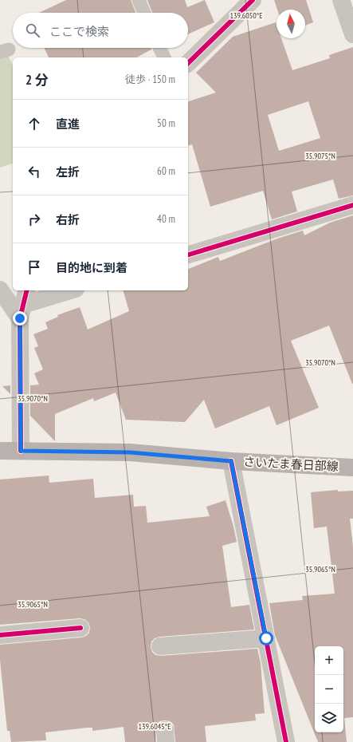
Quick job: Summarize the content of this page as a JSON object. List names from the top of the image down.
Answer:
{
  "streets": {
    "main road": ["さいたま春日部線"]
  },
  "north": "top",
  "page": {
    "search": "ここで検索",
    "heading": ["2 分", "徒歩 · 150 m"],
    "list": [
      ["直進", "50 m"],
      ["左折", "60 m"],
      ["右折", "40 m"],
      "目的地に到着"
    ],
    "map_buttons": ["+", "−"]
  },
  "coordinates": [
    "139.6050°E",
    "35.9075°N",
    "35.9070°N",
    "35.9065°N",
    "139.6045°E"
  ]
}
